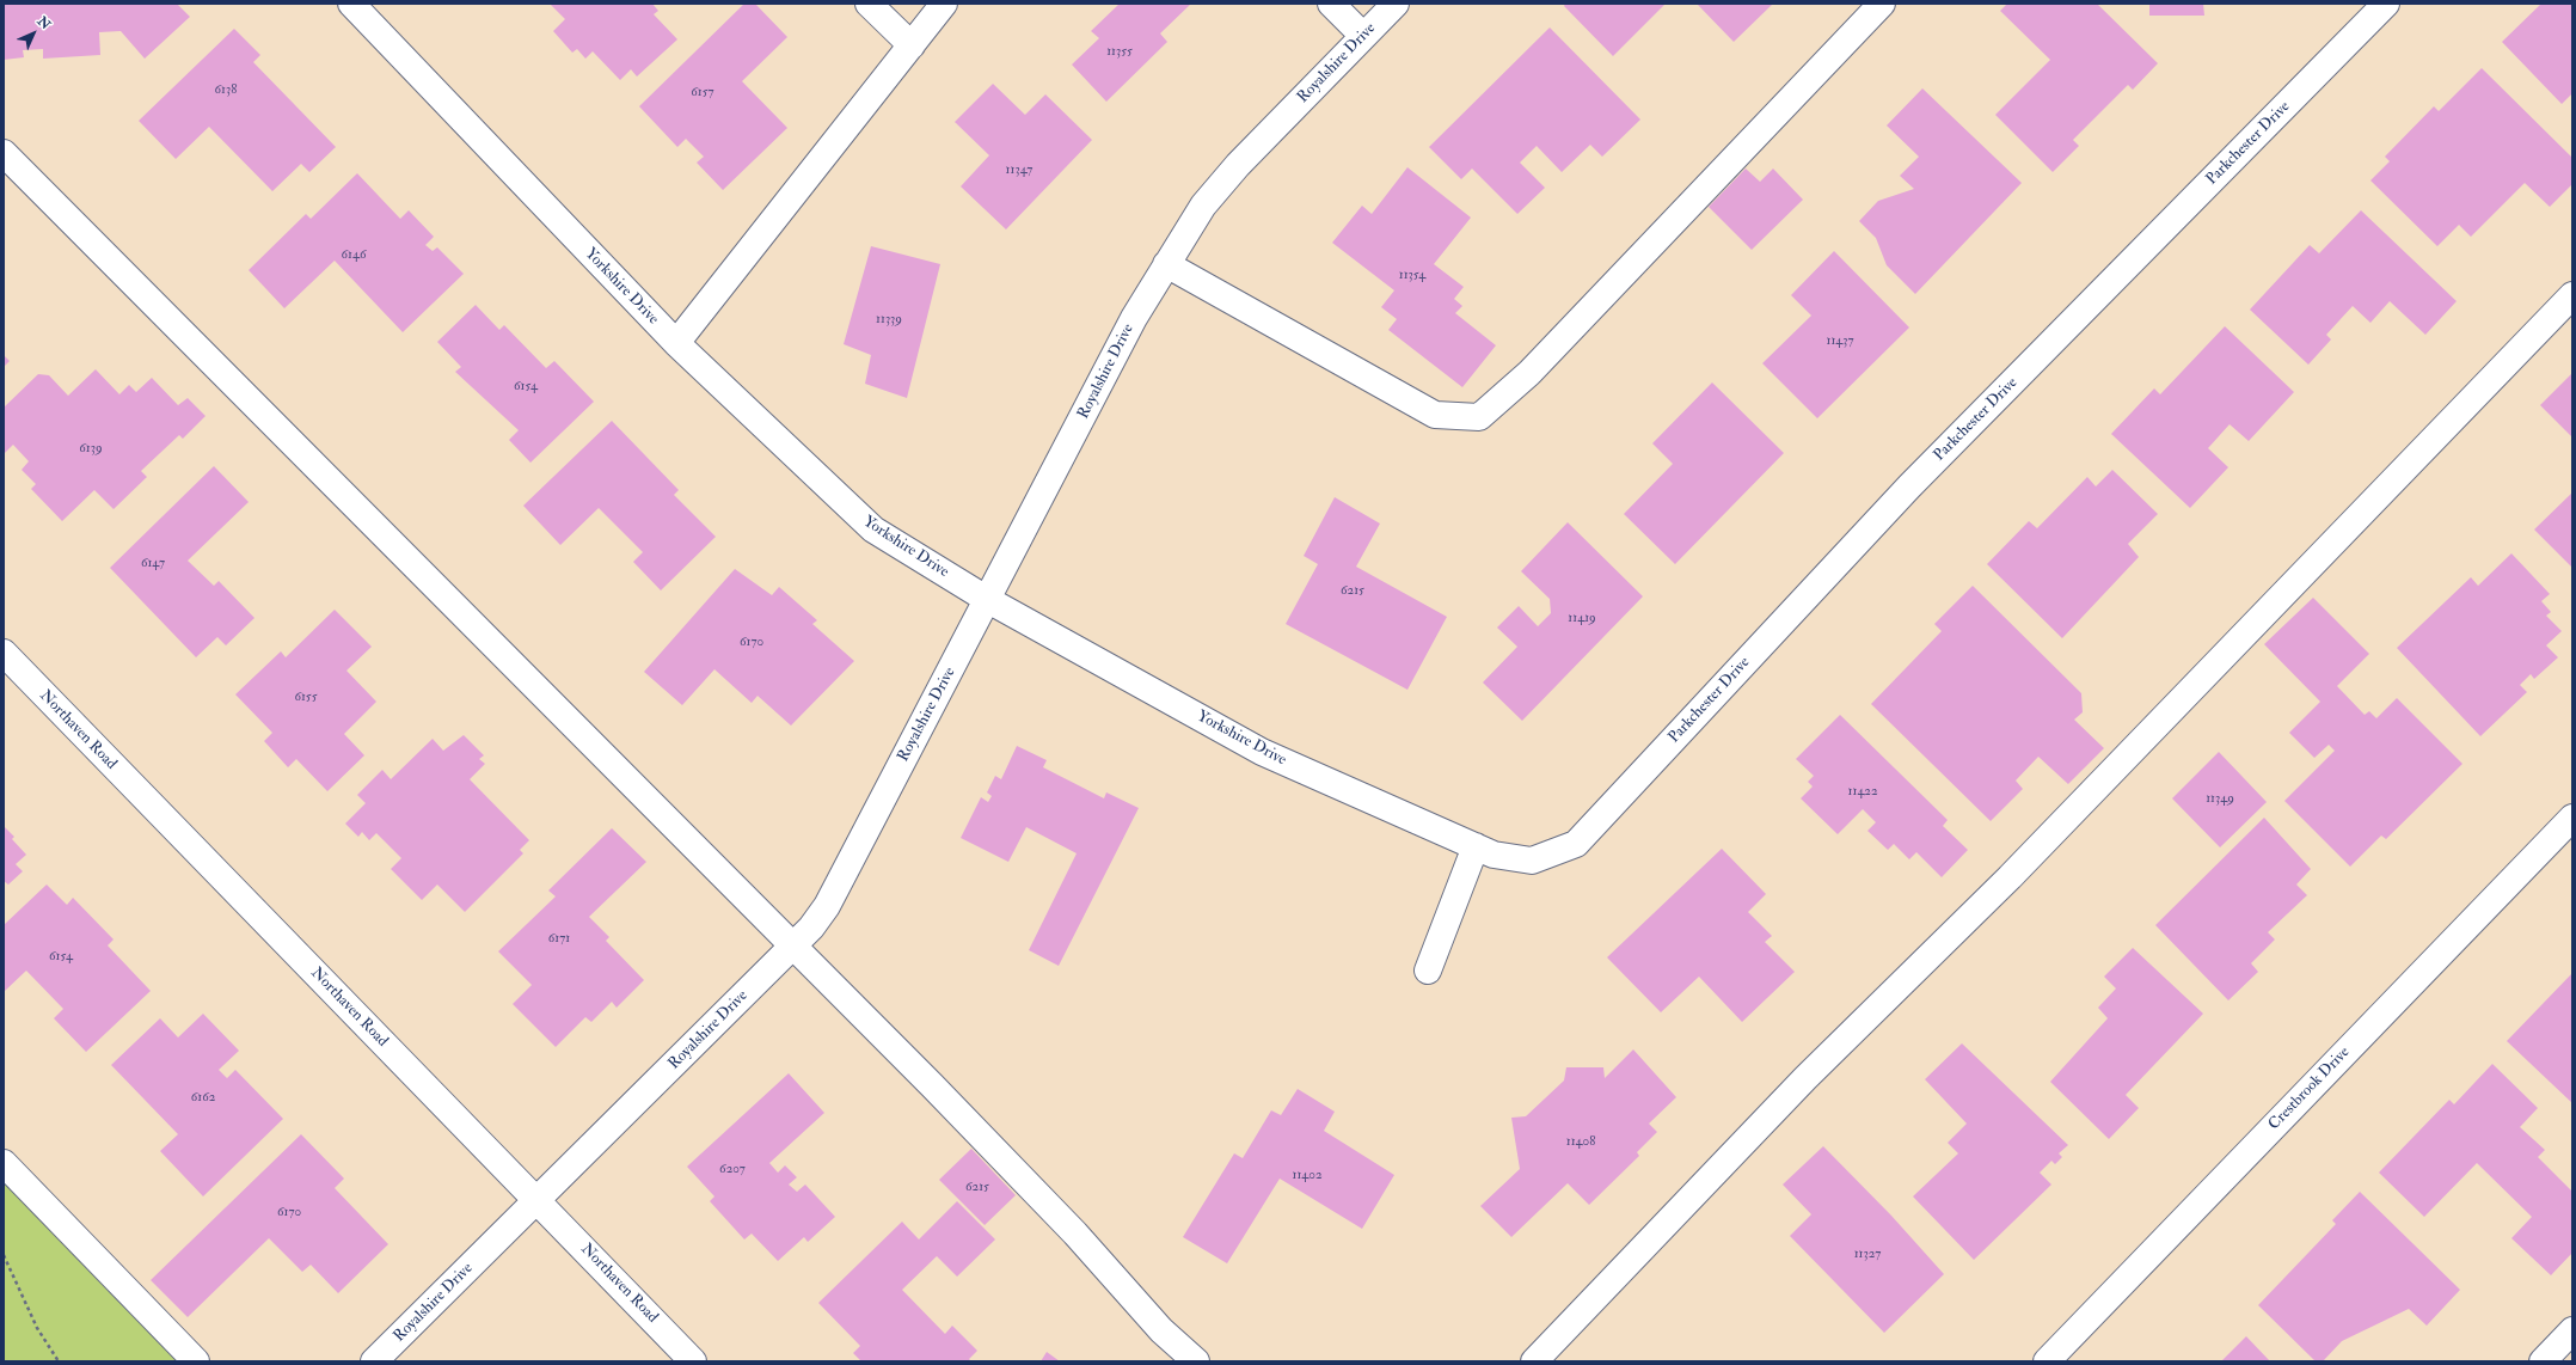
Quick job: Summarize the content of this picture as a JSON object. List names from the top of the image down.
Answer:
{
  "streets": {
    "street": [
      "Royalshire Drive",
      "Parkchester Drive",
      "Yorkshire Drive",
      "Northaven Road",
      "Crestbrook Drive"
    ]
  },
  "crossings": [
    ["Royalshire Drive", "Yorkshire Drive"],
    ["Royalshire Drive", "Northaven Road"],
    ["Parkchester Drive", "Yorkshire Drive"]
  ],
  "house_numbers": [
    "11355",
    "6138",
    "6157",
    "11347",
    "6146",
    "11354",
    "11339",
    "11437",
    "6154",
    "6139",
    "6147",
    "6215",
    "11419",
    "6170",
    "6155",
    "11422",
    "11349",
    "6171",
    "6154",
    "6162",
    "11408",
    "6207",
    "11402",
    "6215",
    "6170",
    "11327"
  ],
  "north": "top right"
}
